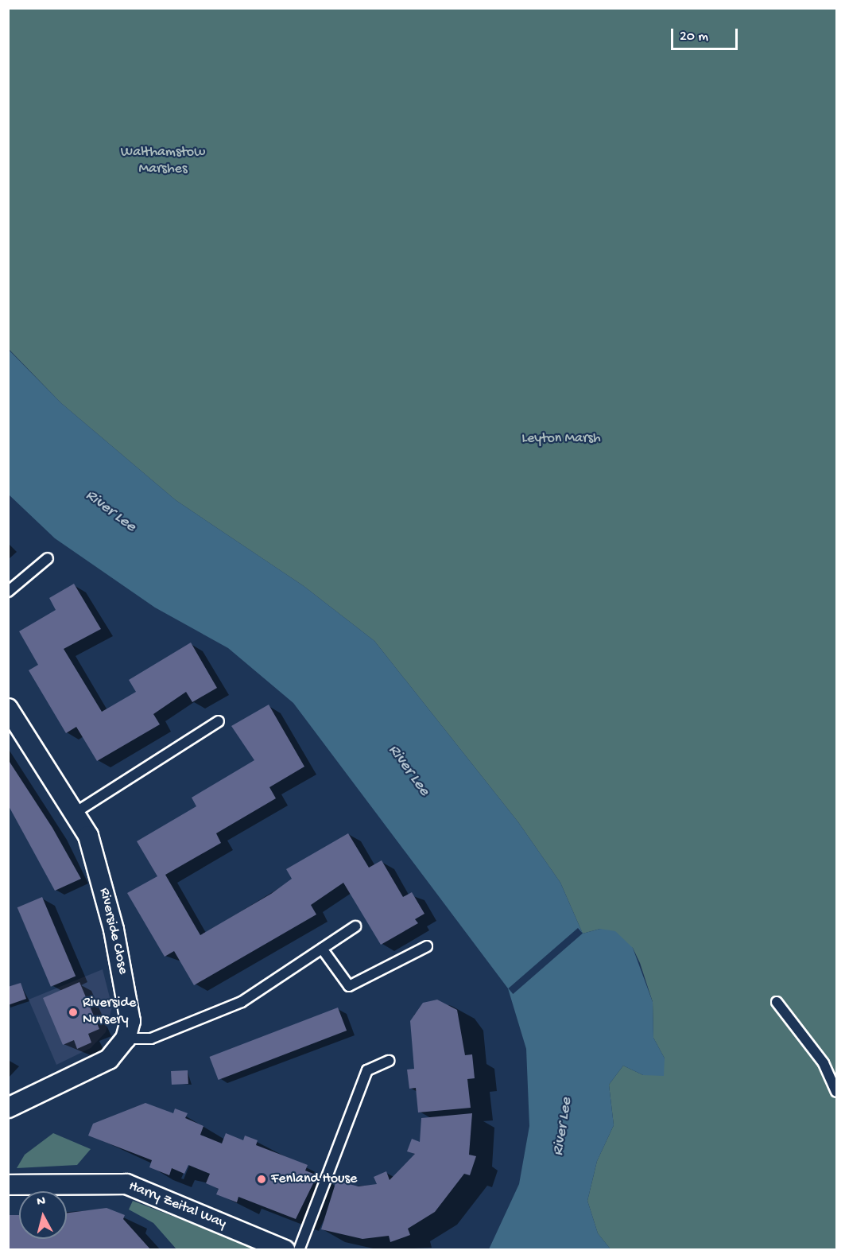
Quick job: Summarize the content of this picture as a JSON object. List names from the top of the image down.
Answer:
{
  "streets": {
    "street": ["Riverside Close", "Harry Zeital Way"]
  },
  "water": ["River Lee"],
  "parks": ["Walthamstow Marshes", "Leyton Marsh"],
  "places": ["Riverside Nursery", "Fenland House"],
  "scale_bar": "20 m",
  "north": "top"
}
